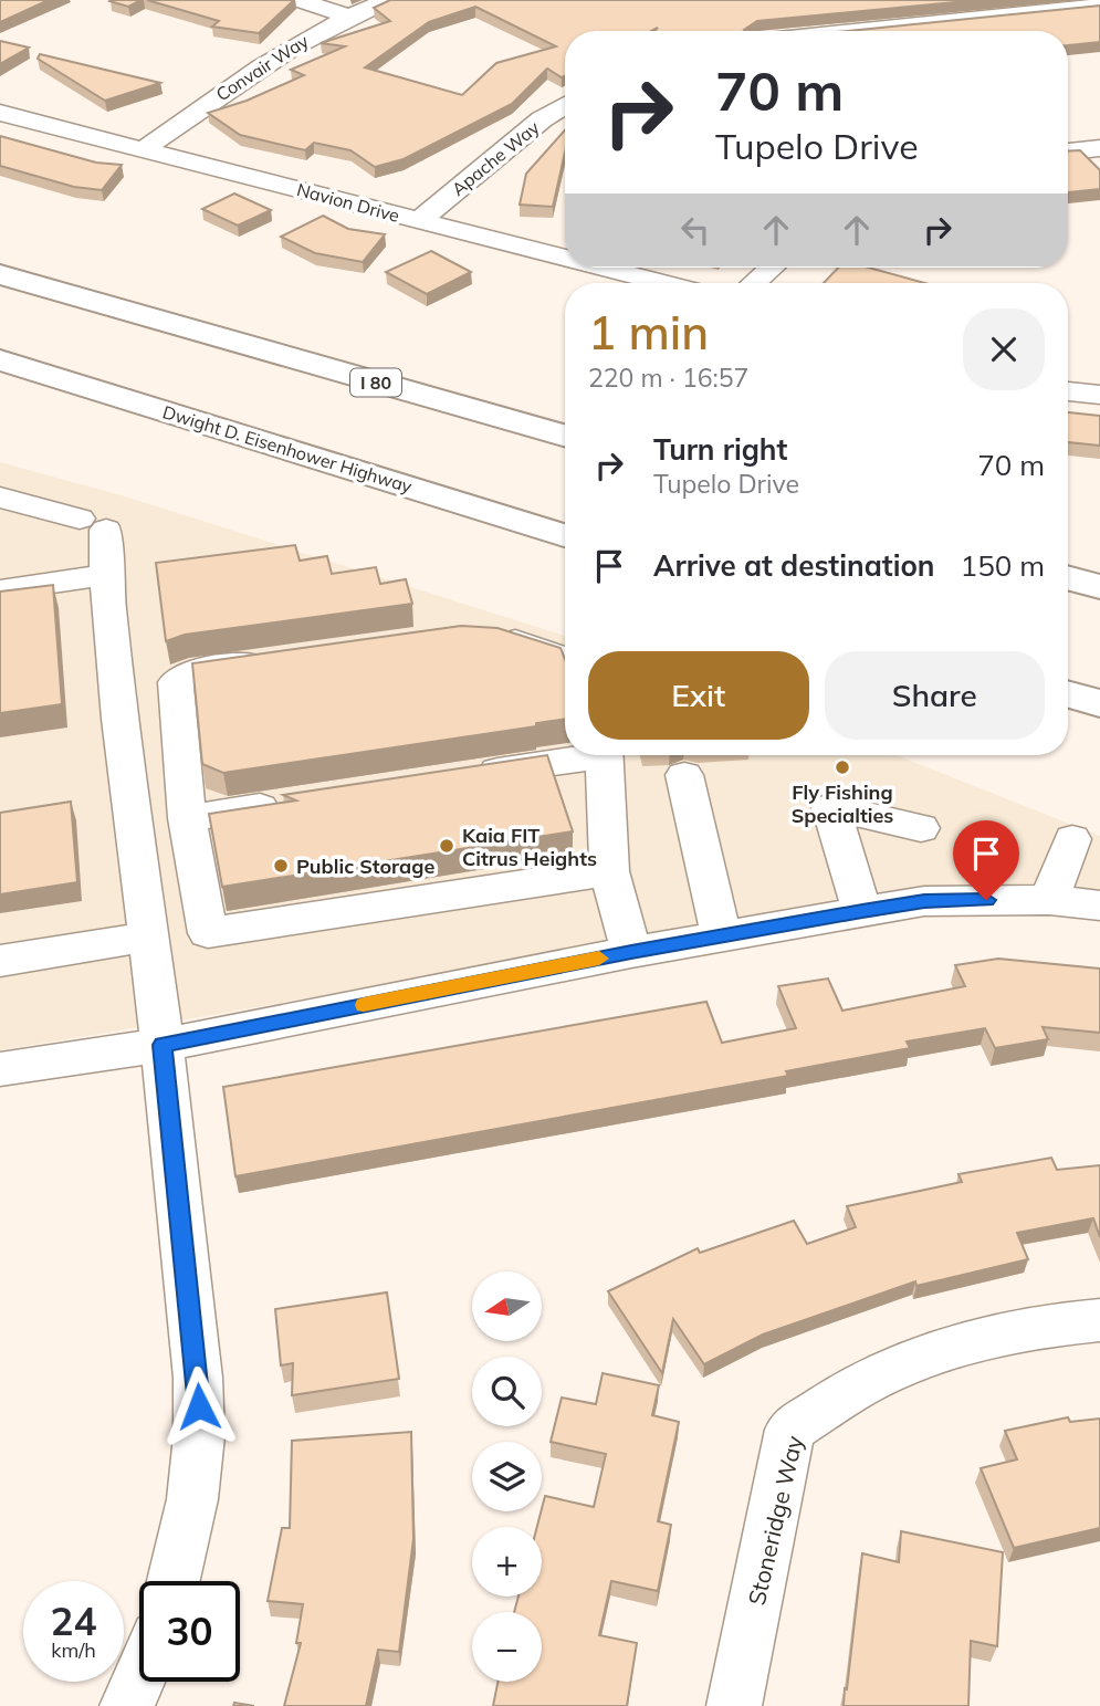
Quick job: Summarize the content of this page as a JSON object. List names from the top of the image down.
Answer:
{
  "streets": {
    "highway": ["I 80", "Dwight D. Eisenhower Highway"],
    "street": [
      "Convair Way",
      "Apache Way",
      "Navion Drive",
      "Stoneridge Way"
    ]
  },
  "crossings": [
    ["Convair Way", "Navion Drive"],
    ["Apache Way", "Navion Drive"]
  ],
  "places": ["Fly Fishing Specialties", "Kaia FIT Citrus Heights", "Public Storage"],
  "north": "left",
  "page": {
    "turn": ["70 m", "Tupelo Drive"],
    "heading": ["1 min", "220 m · 16:57"],
    "list": [
      {
        "name": "Turn right",
        "note": "Tupelo Drive",
        "value": "70 m"
      },
      {
        "name": "Arrive at destination",
        "value": "150 m"
      }
    ],
    "buttons": ["Exit", "Share"],
    "map_buttons": ["+", "−"],
    "speed": "24 km/h",
    "limit": "30"
  }
}
